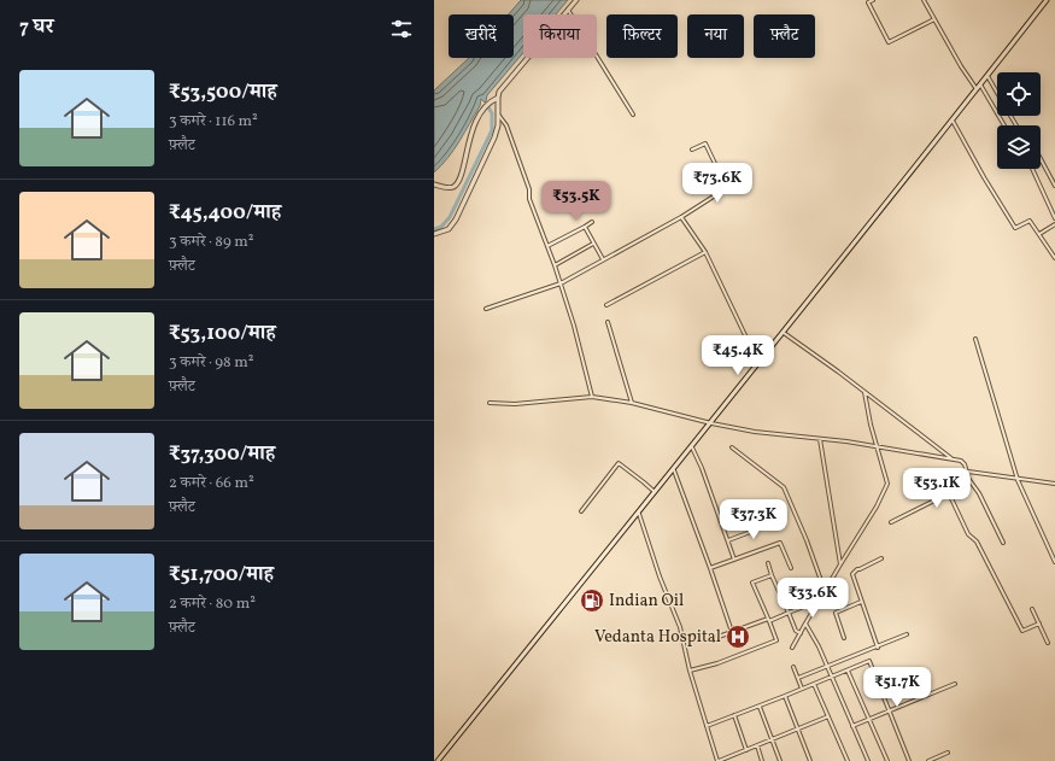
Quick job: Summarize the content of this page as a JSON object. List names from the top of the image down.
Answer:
{
  "places": {
    "fuel station": ["Indian Oil"],
    "hospital": ["Vedanta Hospital"]
  },
  "page": {
    "heading": "7 घर",
    "chip": [
      "खरीदें",
      "किराया",
      "फ़िल्टर",
      "नया",
      "फ़्लैट"
    ],
    "list": [
      {
        "name": "₹53,500/माह",
        "note": "3 कमरे · 116 m² · फ़्लैट"
      },
      {
        "name": "₹45,400/माह",
        "note": "3 कमरे · 89 m² · फ़्लैट"
      },
      {
        "name": "₹53,100/माह",
        "note": "3 कमरे · 98 m² · फ़्लैट"
      },
      {
        "name": "₹37,300/माह",
        "note": "2 कमरे · 66 m² · फ़्लैट"
      },
      {
        "name": "₹51,700/माह",
        "note": "2 कमरे · 80 m² · फ़्लैट"
      }
    ],
    "price": [
      "₹73.6K",
      "₹53.5K",
      "₹45.4K",
      "₹53.1K",
      "₹37.3K",
      "₹33.6K",
      "₹51.7K"
    ]
  }
}
